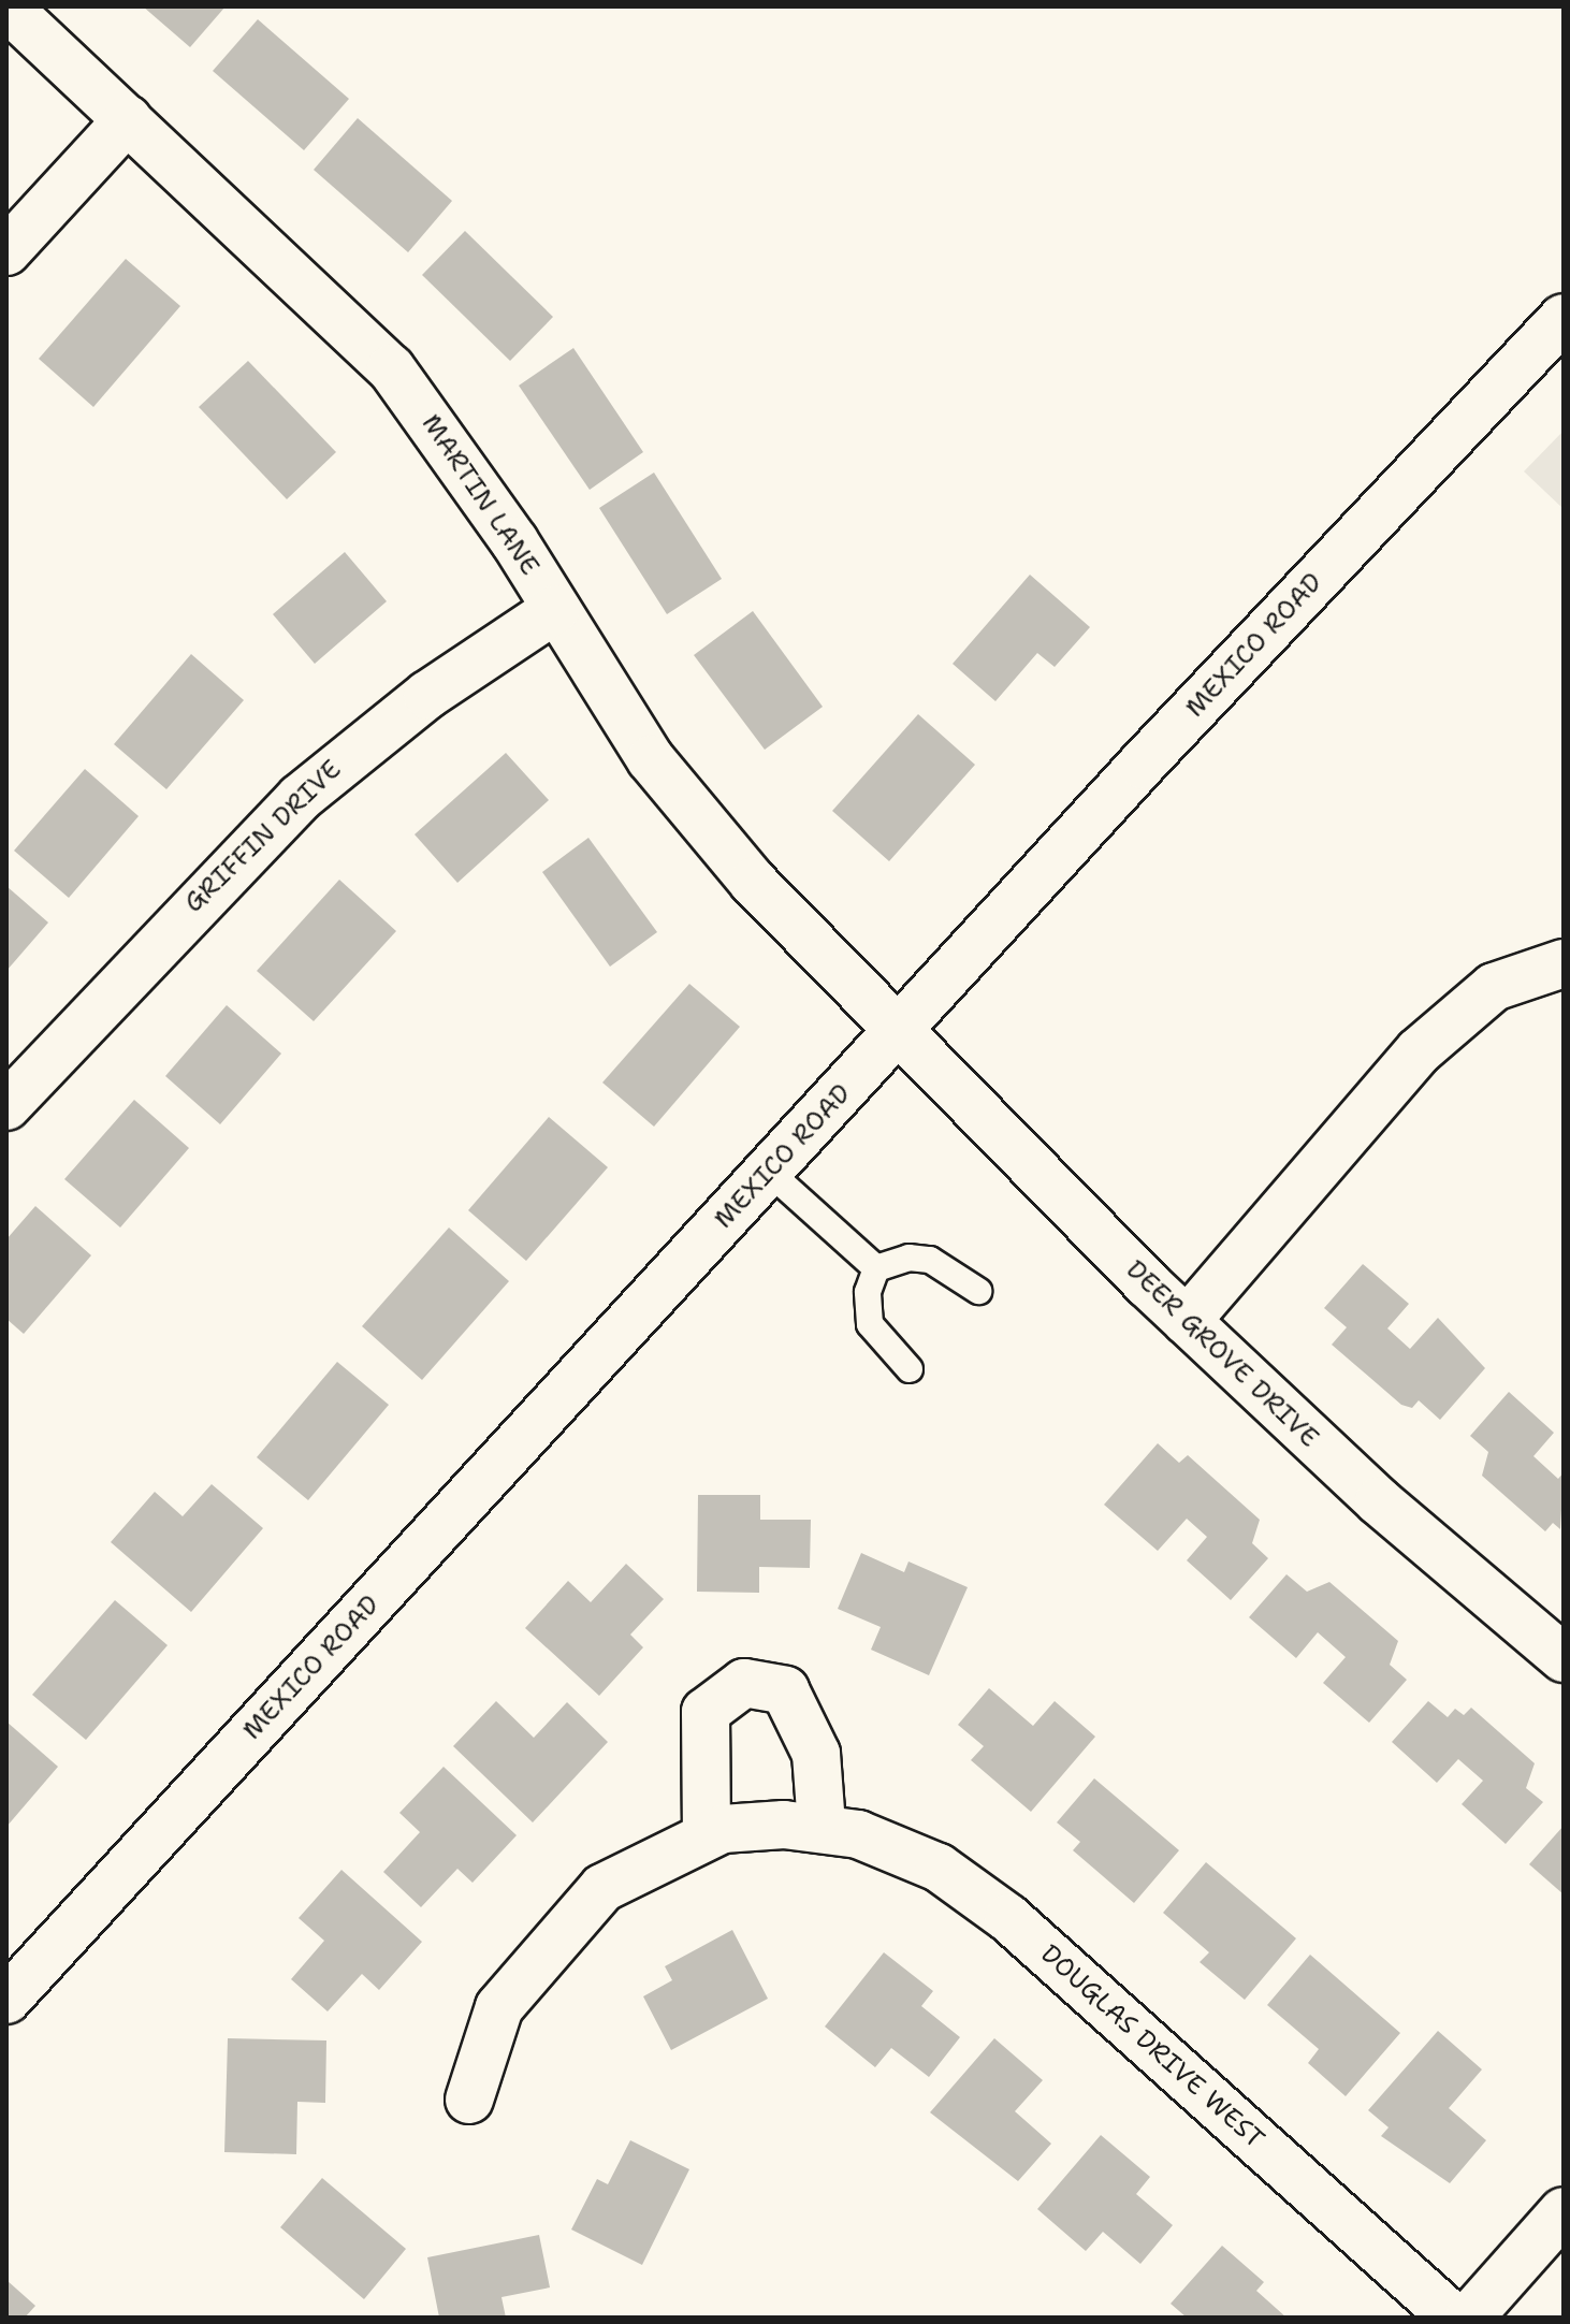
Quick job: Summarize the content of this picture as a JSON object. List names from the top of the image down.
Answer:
{
  "streets": {
    "street": [
      "MARTIN LANE",
      "MEXICO ROAD",
      "GRIFFIN DRIVE",
      "DEER GROVE DRIVE",
      "DOUGLAS DRIVE WEST"
    ]
  },
  "crossings": [
    ["MARTIN LANE", "MEXICO ROAD"],
    ["MARTIN LANE", "GRIFFIN DRIVE"],
    ["MARTIN LANE", "DEER GROVE DRIVE"],
    ["MEXICO ROAD", "DEER GROVE DRIVE"]
  ]
}
